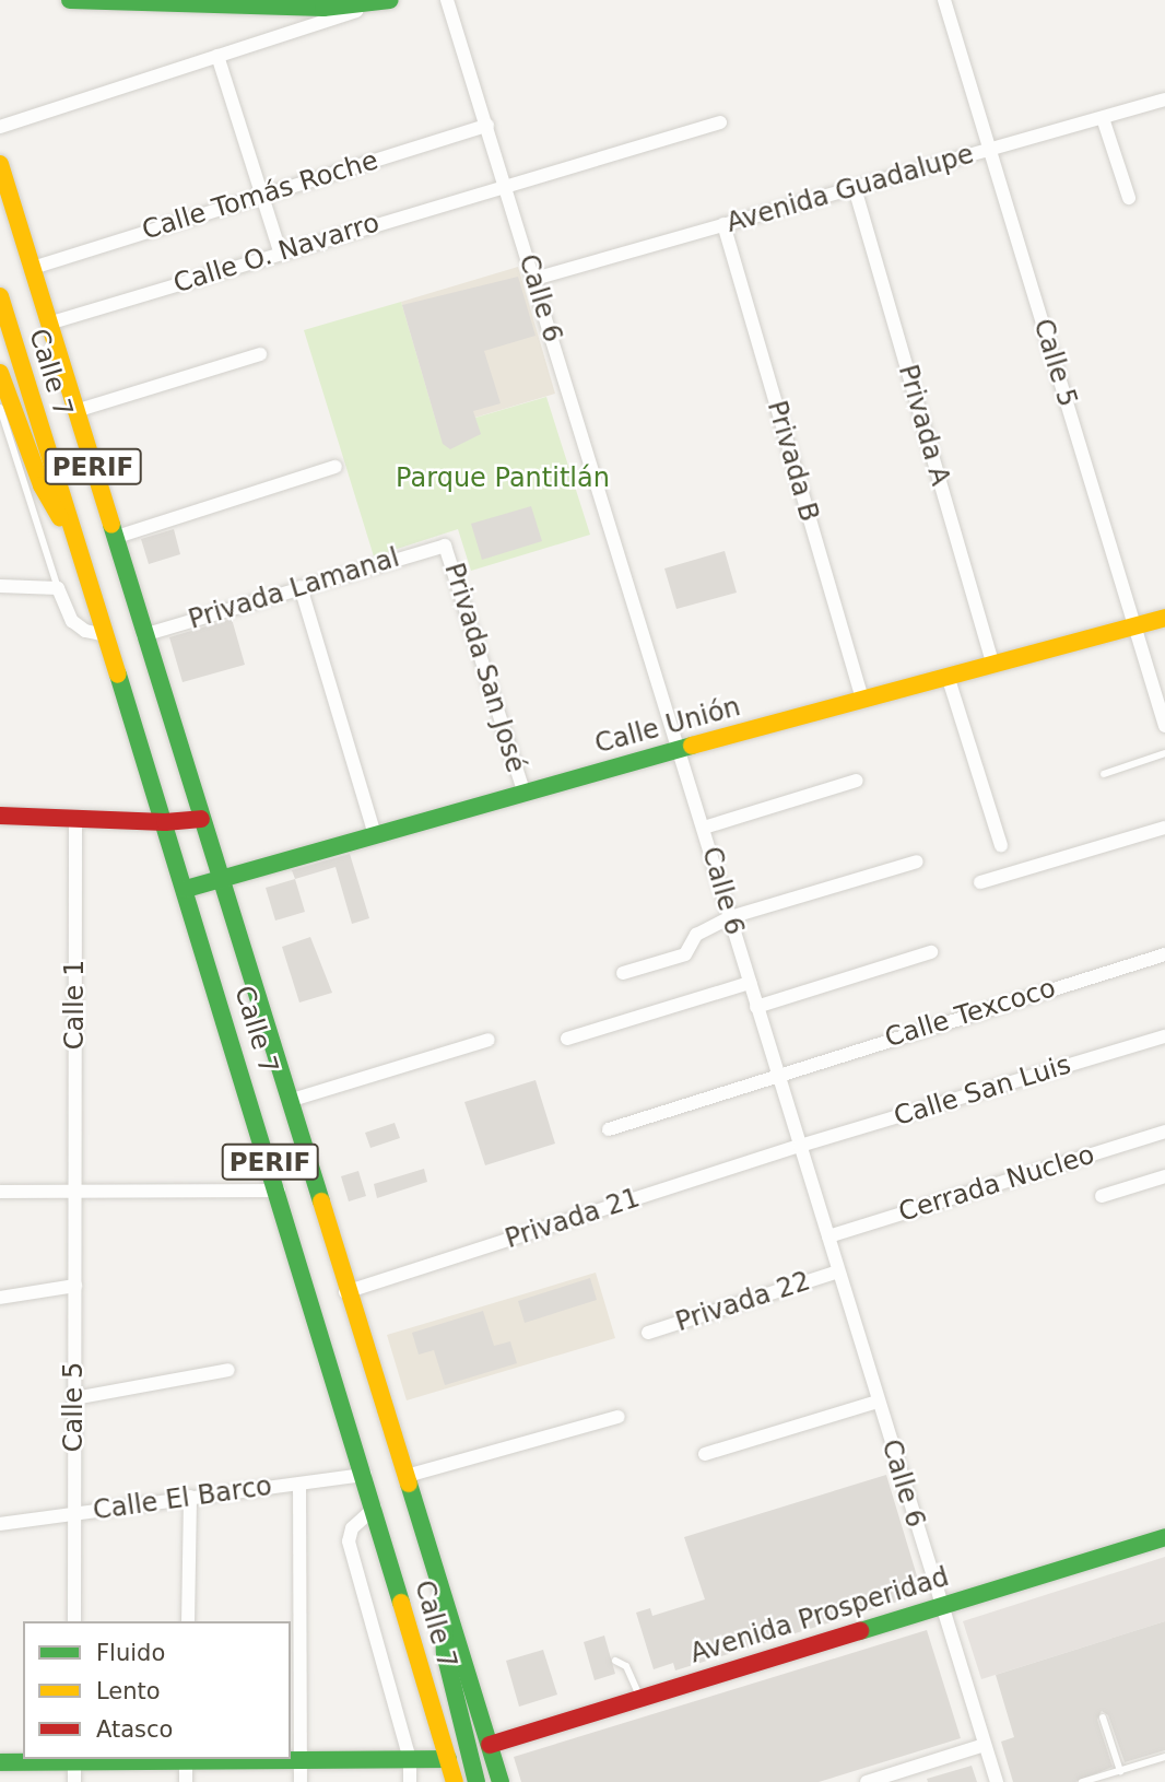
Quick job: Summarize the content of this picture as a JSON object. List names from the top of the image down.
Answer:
{
  "streets": {
    "main road": [
      "Calle 7",
      "PERIF",
      "Calle Unión",
      "Avenida Prosperidad"
    ],
    "street": [
      "Avenida Guadalupe",
      "Calle Tomás Roche",
      "Calle O. Navarro",
      "Calle 6",
      "Calle 5",
      "Privada A",
      "Privada B",
      "Privada Lamanal",
      "Privada San José",
      "Calle 1",
      "Calle Texcoco",
      "Calle San Luis",
      "Cerrada Nucleo",
      "Privada 21",
      "Privada 22",
      "Calle El Barco"
    ]
  },
  "crossings": [
    ["Avenida Guadalupe", "Calle 6"],
    ["Avenida Guadalupe", "Calle 5"],
    ["Avenida Guadalupe", "Privada A"],
    ["Avenida Guadalupe", "Privada B"],
    ["Calle Tomás Roche", "Calle 6"],
    ["Calle Tomás Roche", "Calle 7"],
    ["Calle O. Navarro", "Calle 6"],
    ["Calle O. Navarro", "Calle 7"],
    ["Calle 6", "Calle Unión"],
    ["Calle 6", "Calle Texcoco"],
    ["Calle 6", "Calle San Luis"],
    ["Calle 6", "Cerrada Nucleo"],
    ["Calle 6", "Privada 21"],
    ["Calle 6", "Privada 22"],
    ["Calle 6", "Avenida Prosperidad"],
    ["Calle 5", "Calle Unión"],
    ["Calle 5", "Calle 1"],
    ["Calle 5", "Calle El Barco"],
    ["Calle 7", "Privada Lamanal"],
    ["Calle 7", "Calle Unión"],
    ["Calle 7", "Privada 21"],
    ["Calle 7", "Calle El Barco"],
    ["Calle 7", "Avenida Prosperidad"],
    ["Privada A", "Calle Unión"],
    ["Privada B", "Calle Unión"],
    ["Privada Lamanal", "Privada San José"],
    ["Privada San José", "Calle Unión"],
    ["Calle San Luis", "Privada 21"]
  ],
  "parks": ["Parque Pantitlán"],
  "legend": ["Fluido", "Lento", "Atasco"]
}
